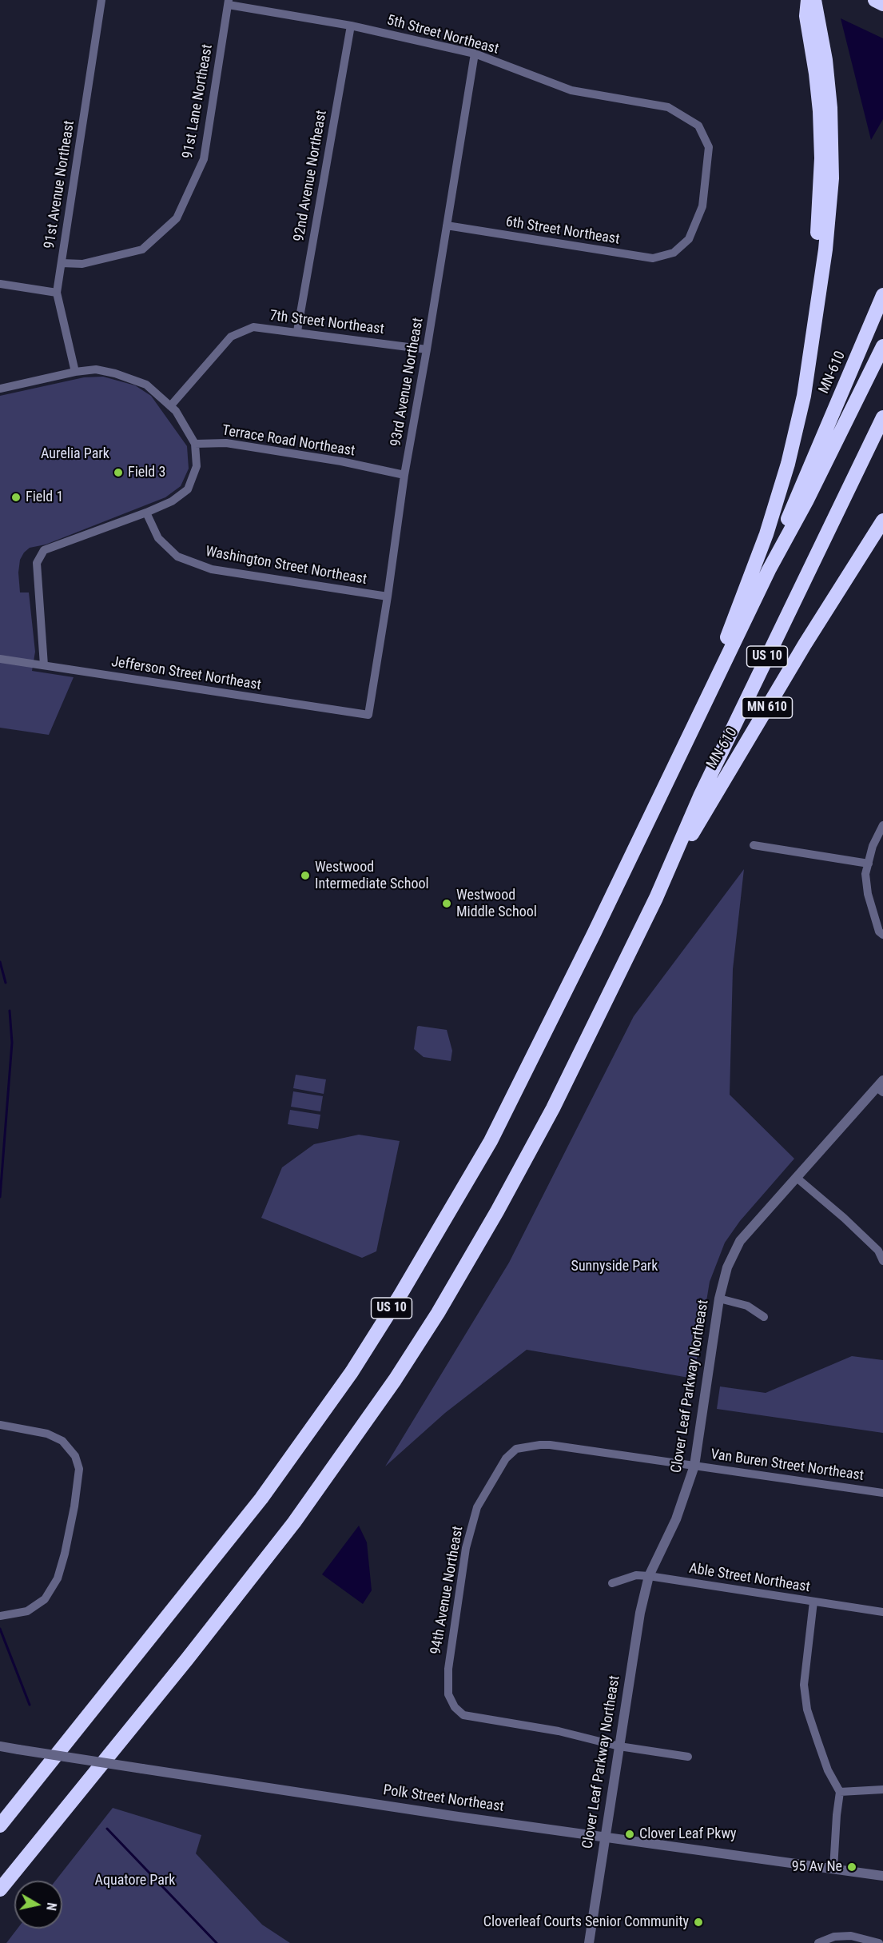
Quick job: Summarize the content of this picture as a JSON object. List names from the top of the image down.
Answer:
{
  "streets": {
    "highway": ["MN-610", "US 10", "MN 610"],
    "street": [
      "5th Street Northeast",
      "91st Lane Northeast",
      "92nd Avenue Northeast",
      "91st Avenue Northeast",
      "6th Street Northeast",
      "7th Street Northeast",
      "93rd Avenue Northeast",
      "Terrace Road Northeast",
      "Washington Street Northeast",
      "Jefferson Street Northeast",
      "Clover Leaf Parkway Northeast",
      "Van Buren Street Northeast",
      "Able Street Northeast",
      "94th Avenue Northeast",
      "Polk Street Northeast"
    ]
  },
  "crossings": [
    ["5th Street Northeast", "91st Lane Northeast"],
    ["5th Street Northeast", "92nd Avenue Northeast"],
    ["5th Street Northeast", "6th Street Northeast"],
    ["5th Street Northeast", "93rd Avenue Northeast"],
    ["91st Lane Northeast", "91st Avenue Northeast"],
    ["92nd Avenue Northeast", "7th Street Northeast"],
    ["6th Street Northeast", "93rd Avenue Northeast"],
    ["7th Street Northeast", "93rd Avenue Northeast"],
    ["MN-610", "US 10"],
    ["93rd Avenue Northeast", "Terrace Road Northeast"],
    ["93rd Avenue Northeast", "Washington Street Northeast"],
    ["93rd Avenue Northeast", "Jefferson Street Northeast"],
    ["Clover Leaf Parkway Northeast", "Van Buren Street Northeast"],
    ["Clover Leaf Parkway Northeast", "Able Street Northeast"],
    ["Clover Leaf Parkway Northeast", "94th Avenue Northeast"],
    ["Clover Leaf Parkway Northeast", "Polk Street Northeast"],
    ["Van Buren Street Northeast", "94th Avenue Northeast"]
  ],
  "parks": ["Aurelia Park", "Sunnyside Park", "Aquatore Park"],
  "places": [
    "Field 3",
    "Field 1",
    "Westwood Intermediate School",
    "Westwood Middle School",
    "Clover Leaf Pkwy",
    "95 Av Ne",
    "Cloverleaf Courts Senior Community"
  ],
  "north": "right"
}
